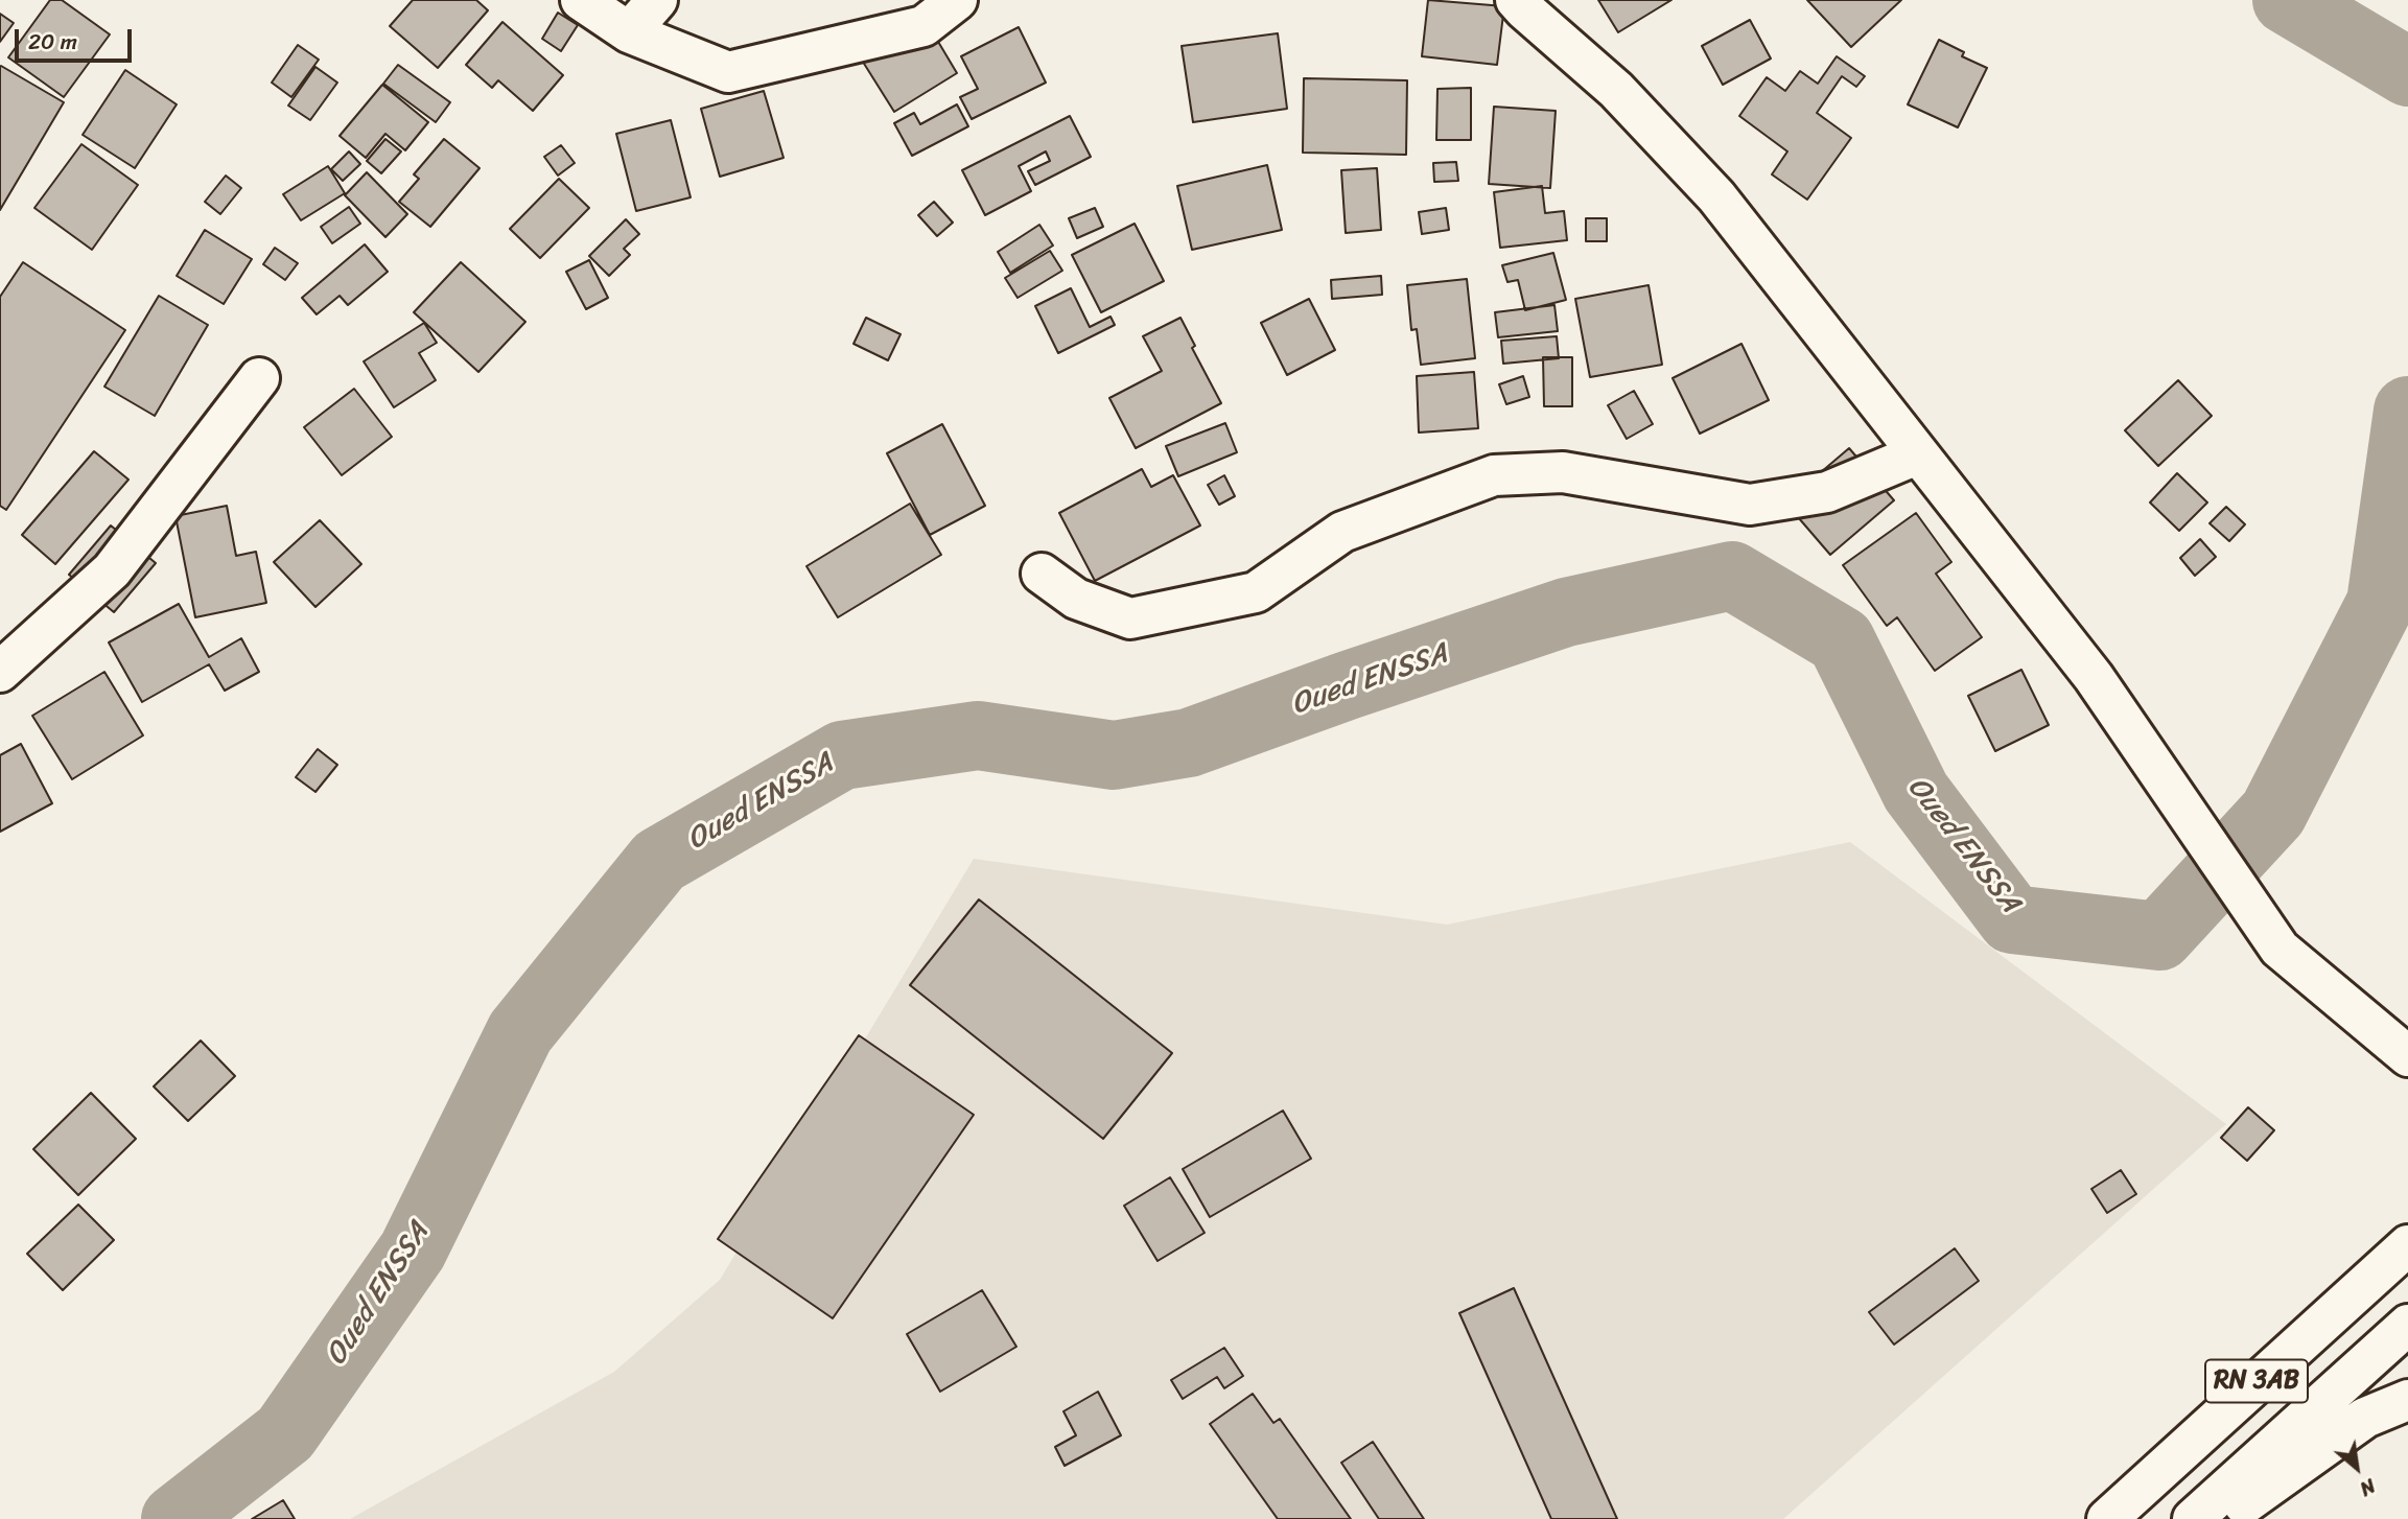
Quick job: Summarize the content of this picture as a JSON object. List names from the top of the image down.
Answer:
{
  "streets": {
    "main road": ["RN 3AB"]
  },
  "water": ["Oued ENSSA"],
  "scale_bar": "20 m",
  "north": "bottom right"
}
